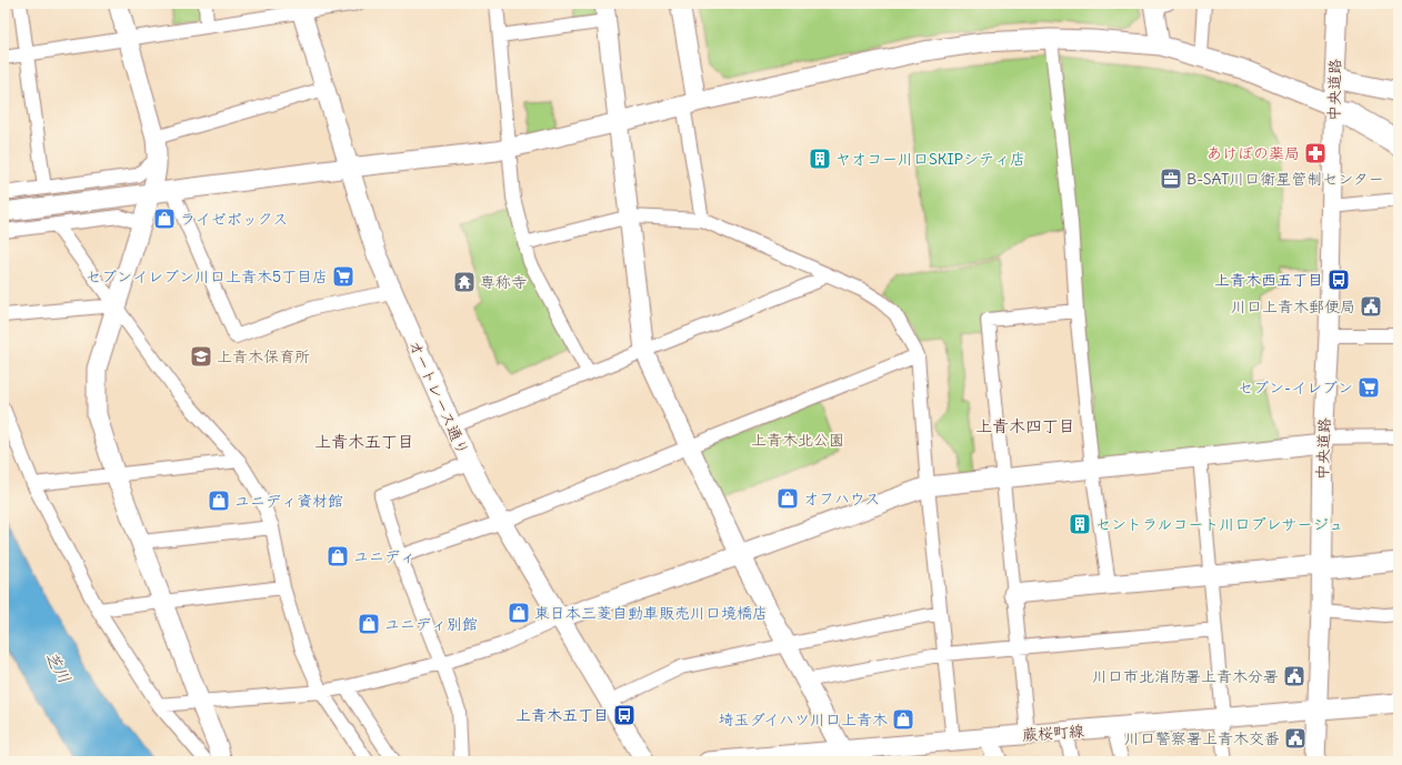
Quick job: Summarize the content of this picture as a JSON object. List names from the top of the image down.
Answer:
{
  "streets": {
    "street": ["中央道路", "オートレース通り", "蕨桜町線"]
  },
  "crossings": [
    ["中央道路", "蕨桜町線"]
  ],
  "districts": ["上青木四丁目", "上青木五丁目"],
  "water": ["芝川"],
  "parks": ["上青木北公園"],
  "places": {
    "pharmacy": ["あけぼの薬局"],
    "building": ["ヤオコー川口SKIPシティ店", "セントラルコート川口プレサージュ"],
    "office": ["B-SAT川口衛星管制センター"],
    "shop": [
      "ライゼボックス",
      "オフハウス",
      "ユニディ資材館",
      "ユニディ",
      "東日本三菱自動車販売川口境橋店",
      "ユニディ別館",
      "埼玉ダイハツ川口上青木"
    ],
    "supermarket": ["セブンイレブン川口上青木5丁目店", "セブン-イレブン"],
    "bus stop": ["上青木西五丁目", "上青木五丁目"],
    "temple": ["専称寺"],
    "public building": ["川口上青木郵便局", "川口市北消防署上青木分署", "川口警察署上青木交番"],
    "school or university": ["上青木保育所"]
  }
}
